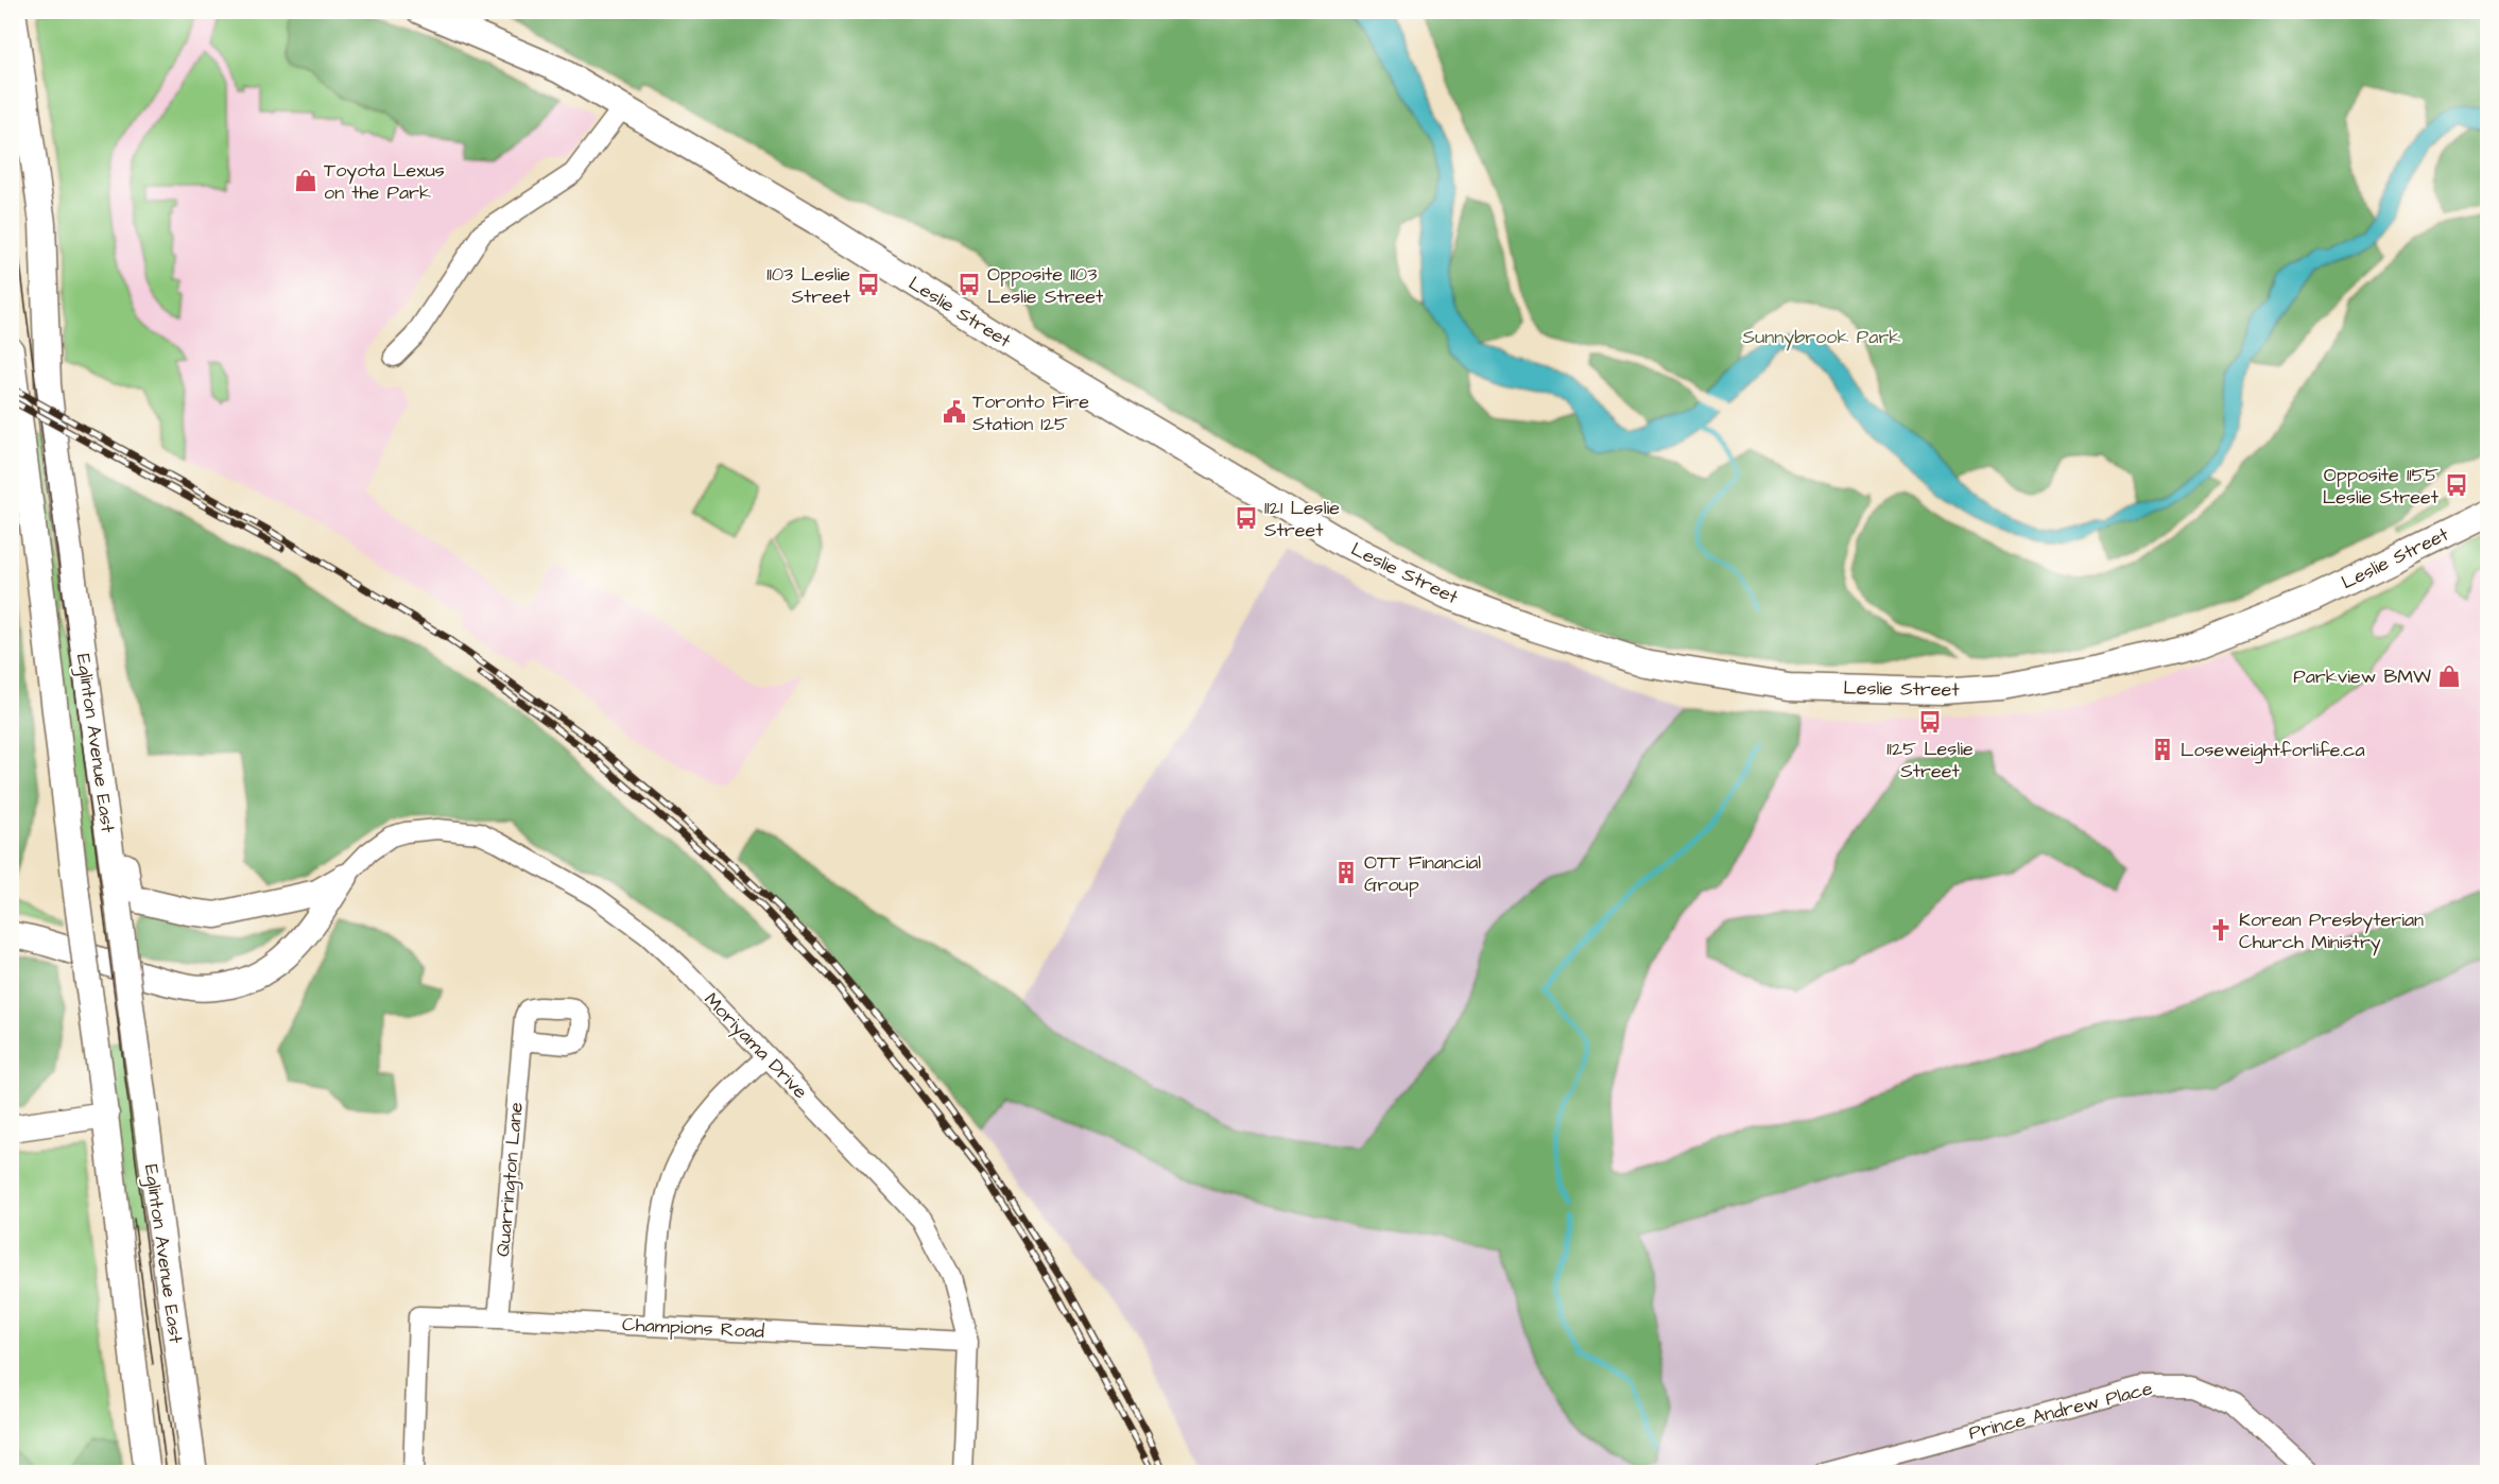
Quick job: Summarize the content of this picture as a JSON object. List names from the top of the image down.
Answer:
{
  "streets": {
    "main road": ["Leslie Street", "Eglinton Avenue East"],
    "street": [
      "Moriyama Drive",
      "Quarrington Lane",
      "Champions Road",
      "Prince Andrew Place"
    ]
  },
  "crossings": [
    ["Moriyama Drive", "Champions Road"],
    ["Quarrington Lane", "Champions Road"]
  ],
  "parks": ["Sunnybrook Park"],
  "places": {
    "shop": ["Toyota Lexus on the Park", "Parkview BMW"],
    "bus stop": [
      "1103 Leslie Street",
      "Opposite 1103 Leslie Street",
      "Opposite 1155 Leslie Street",
      "1121 Leslie Street",
      "1125 Leslie Street"
    ],
    "public building": ["Toronto Fire Station 125"],
    "building": ["Loseweightforlife.ca", "OTT Financial Group"],
    "church": ["Korean Presbyterian Church Ministry"]
  }
}
